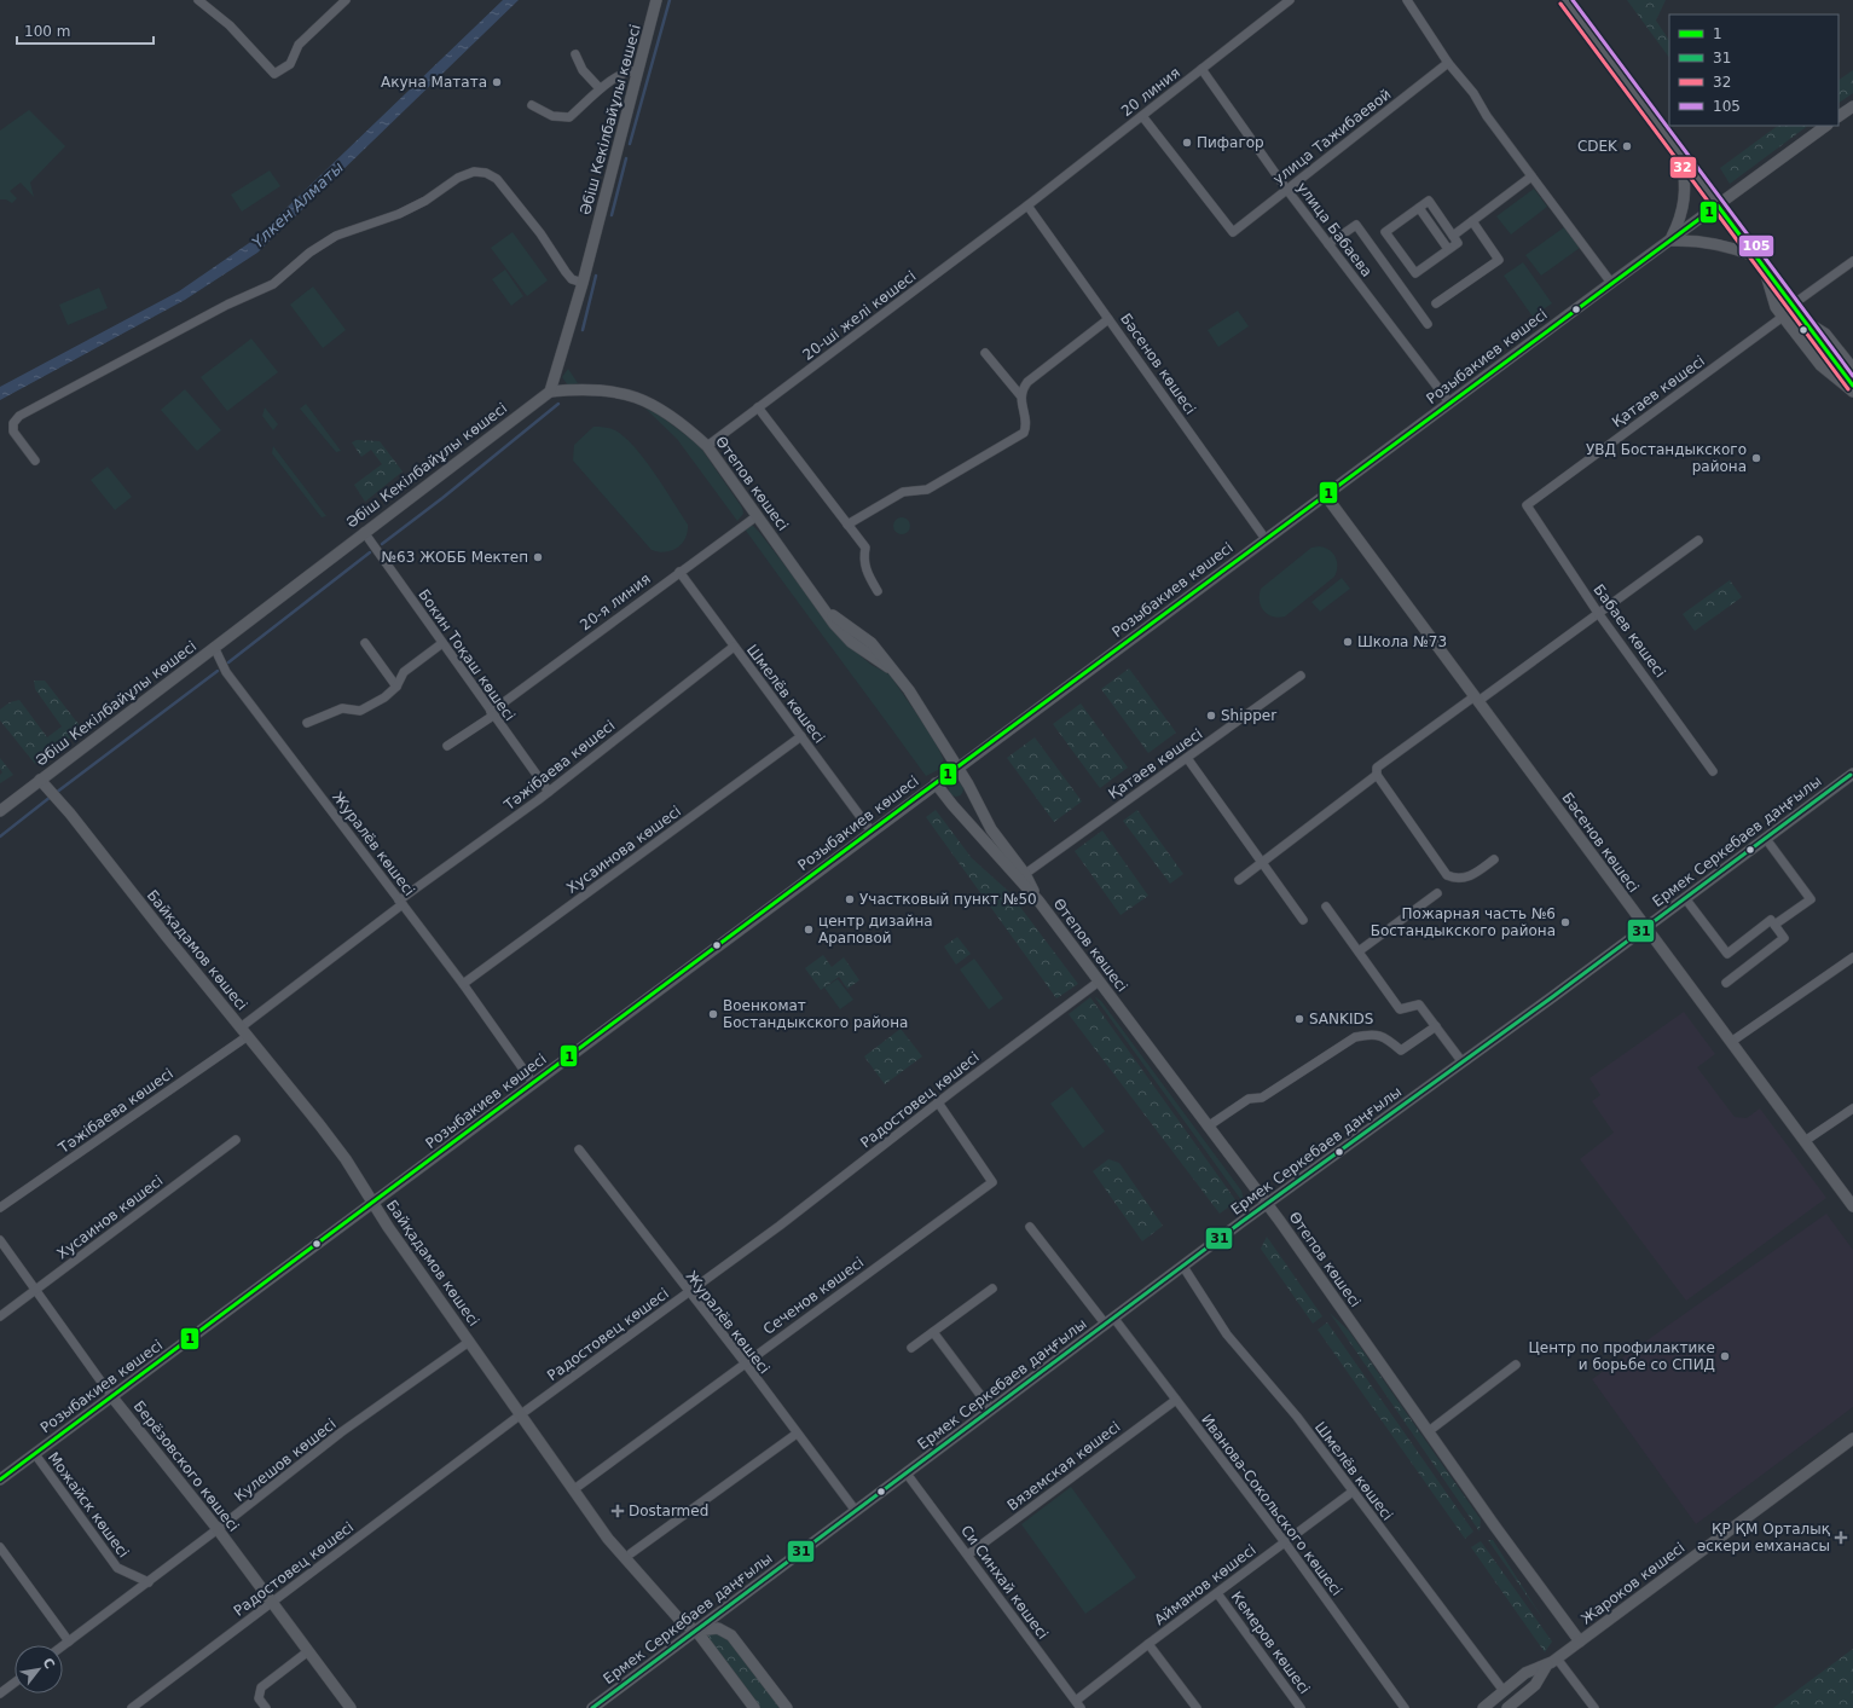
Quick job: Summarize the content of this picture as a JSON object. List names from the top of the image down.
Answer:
{
  "streets": {
    "street": [
      "20 линия",
      "Әбіш Кекілбайұлы көшесі",
      "улица Тажибаевой",
      "улица Бабаева",
      "20-ші желі көшесі",
      "Розыбакиев көшесі",
      "Бәсенов көшесі",
      "Қатаев көшесі",
      "Өтепов көшесі",
      "20-я линия",
      "Бабаев көшесі",
      "Бокин Тоқаш көшесі",
      "Шмелёв көшесі",
      "Тәжібаева көшесі",
      "Ермек Серкебаев даңғылы",
      "Журалёв көшесі",
      "Хусаинова көшесі",
      "Байқадамов көшесі",
      "Радостовец көшесі",
      "Хусаинов көшесі",
      "Сеченов көшесі",
      "Кулешов көшесі",
      "Берёзовского көшесі",
      "Вяземская көшесі",
      "Можайск көшесі",
      "Иванова-Сокольского көшесі",
      "Си Синхай көшесі",
      "Жароков көшесі",
      "Айманов көшесі",
      "Кемеров көшесі"
    ]
  },
  "crossings": [
    ["20 линия", "улица Тажибаевой"],
    ["20 линия", "улица Бабаева"],
    ["20 линия", "20-ші желі көшесі"],
    ["20 линия", "Бәсенов көшесі"],
    ["Әбіш Кекілбайұлы көшесі", "Өтепов көшесі"],
    ["Әбіш Кекілбайұлы көшесі", "Бокин Тоқаш көшесі"],
    ["Әбіш Кекілбайұлы көшесі", "Журалёв көшесі"],
    ["Әбіш Кекілбайұлы көшесі", "Байқадамов көшесі"],
    ["улица Тажибаевой", "улица Бабаева"],
    ["улица Бабаева", "Розыбакиев көшесі"],
    ["20-ші желі көшесі", "Бәсенов көшесі"],
    ["20-ші желі көшесі", "Өтепов көшесі"],
    ["Розыбакиев көшесі", "Бәсенов көшесі"],
    ["Розыбакиев көшесі", "Өтепов көшесі"],
    ["Розыбакиев көшесі", "Шмелёв көшесі"],
    ["Розыбакиев көшесі", "Журалёв көшесі"],
    ["Розыбакиев көшесі", "Байқадамов көшесі"],
    ["Розыбакиев көшесі", "Берёзовского көшесі"],
    ["Розыбакиев көшесі", "Можайск көшесі"],
    ["Бәсенов көшесі", "Ермек Серкебаев даңғылы"],
    ["Қатаев көшесі", "Өтепов көшесі"],
    ["Қатаев көшесі", "Бабаев көшесі"],
    ["Өтепов көшесі", "20-я линия"],
    ["Өтепов көшесі", "Ермек Серкебаев даңғылы"],
    ["Өтепов көшесі", "Радостовец көшесі"],
    ["Өтепов көшесі", "Жароков көшесі"],
    ["20-я линия", "Бокин Тоқаш көшесі"],
    ["20-я линия", "Шмелёв көшесі"],
    ["Бокин Тоқаш көшесі", "Тәжібаева көшесі"],
    ["Шмелёв көшесі", "Тәжібаева көшесі"],
    ["Шмелёв көшесі", "Ермек Серкебаев даңғылы"],
    ["Шмелёв көшесі", "Хусаинова көшесі"],
    ["Шмелёв көшесі", "Жароков көшесі"],
    ["Шмелёв көшесі", "Айманов көшесі"],
    ["Тәжібаева көшесі", "Журалёв көшесі"],
    ["Тәжібаева көшесі", "Байқадамов көшесі"],
    ["Ермек Серкебаев даңғылы", "Журалёв көшесі"],
    ["Ермек Серкебаев даңғылы", "Байқадамов көшесі"],
    ["Ермек Серкебаев даңғылы", "Иванова-Сокольского көшесі"],
    ["Ермек Серкебаев даңғылы", "Си Синхай көшесі"],
    ["Журалёв көшесі", "Хусаинова көшесі"],
    ["Журалёв көшесі", "Радостовец көшесі"],
    ["Журалёв көшесі", "Сеченов көшесі"],
    ["Байқадамов көшесі", "Радостовец көшесі"],
    ["Байқадамов көшесі", "Сеченов көшесі"],
    ["Байқадамов көшесі", "Кулешов көшесі"],
    ["Радостовец көшесі", "Сеченов көшесі"],
    ["Радостовец көшесі", "Берёзовского көшесі"],
    ["Хусаинов көшесі", "Берёзовского көшесі"],
    ["Кулешов көшесі", "Берёзовского көшесі"],
    ["Кулешов көшесі", "Можайск көшесі"],
    ["Вяземская көшесі", "Иванова-Сокольского көшесі"],
    ["Вяземская көшесі", "Си Синхай көшесі"],
    ["Иванова-Сокольского көшесі", "Айманов көшесі"],
    ["Си Синхай көшесі", "Айманов көшесі"],
    ["Айманов көшесі", "Кемеров көшесі"]
  ],
  "water": ["Үлкен Алматы"],
  "places": {
    "other": [
      "Акуна Матата",
      "Пифагор",
      "CDEK",
      "УВД Бостандыкского района",
      "№63 ЖОББ Мектеп",
      "Школа №73",
      "Shipper",
      "Участковый пункт №50",
      "Пожарная часть №6 Бостандыкского района",
      "центр дизайна Араповой",
      "Военкомат Бостандыкского района",
      "SANKIDS",
      "Центр по профилактике и борьбе со СПИД"
    ],
    "health": ["Dostarmed", "ҚР ҚМ Орталық әскери емханасы"]
  },
  "lines": [
    "transit line 105",
    "transit line 32",
    "transit line 1",
    "transit line 31"
  ],
  "legend": [
    "1",
    "31",
    "32",
    "105"
  ],
  "scale_bar": "100 m",
  "north": "top right"
}
